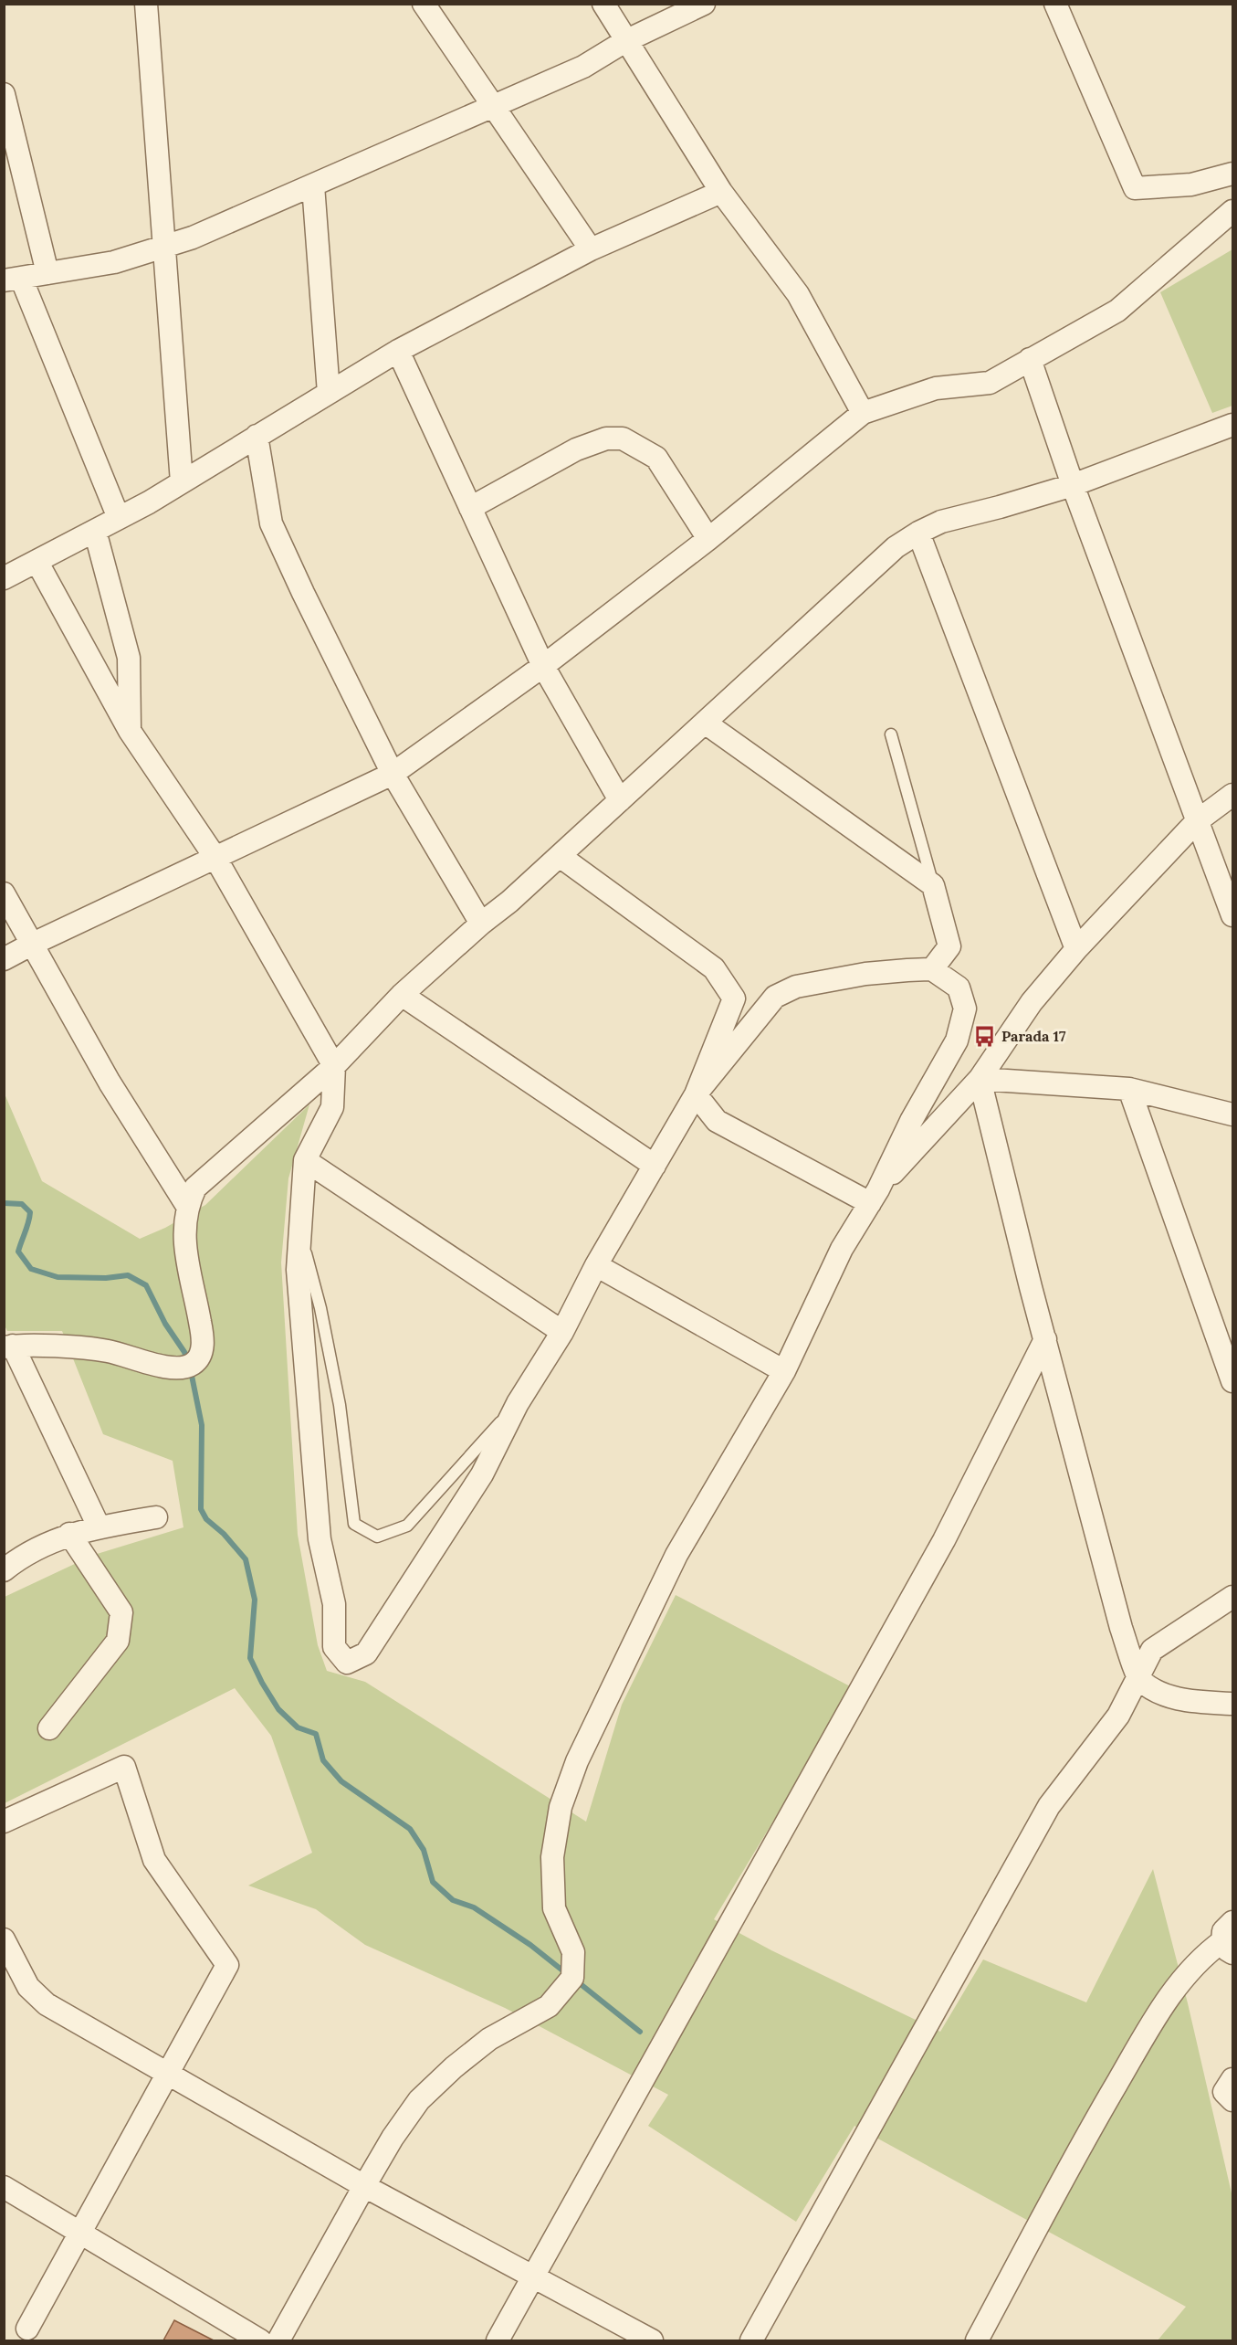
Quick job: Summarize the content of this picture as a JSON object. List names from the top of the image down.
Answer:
{
  "places": {
    "bus stop": ["Parada 17"]
  }
}
